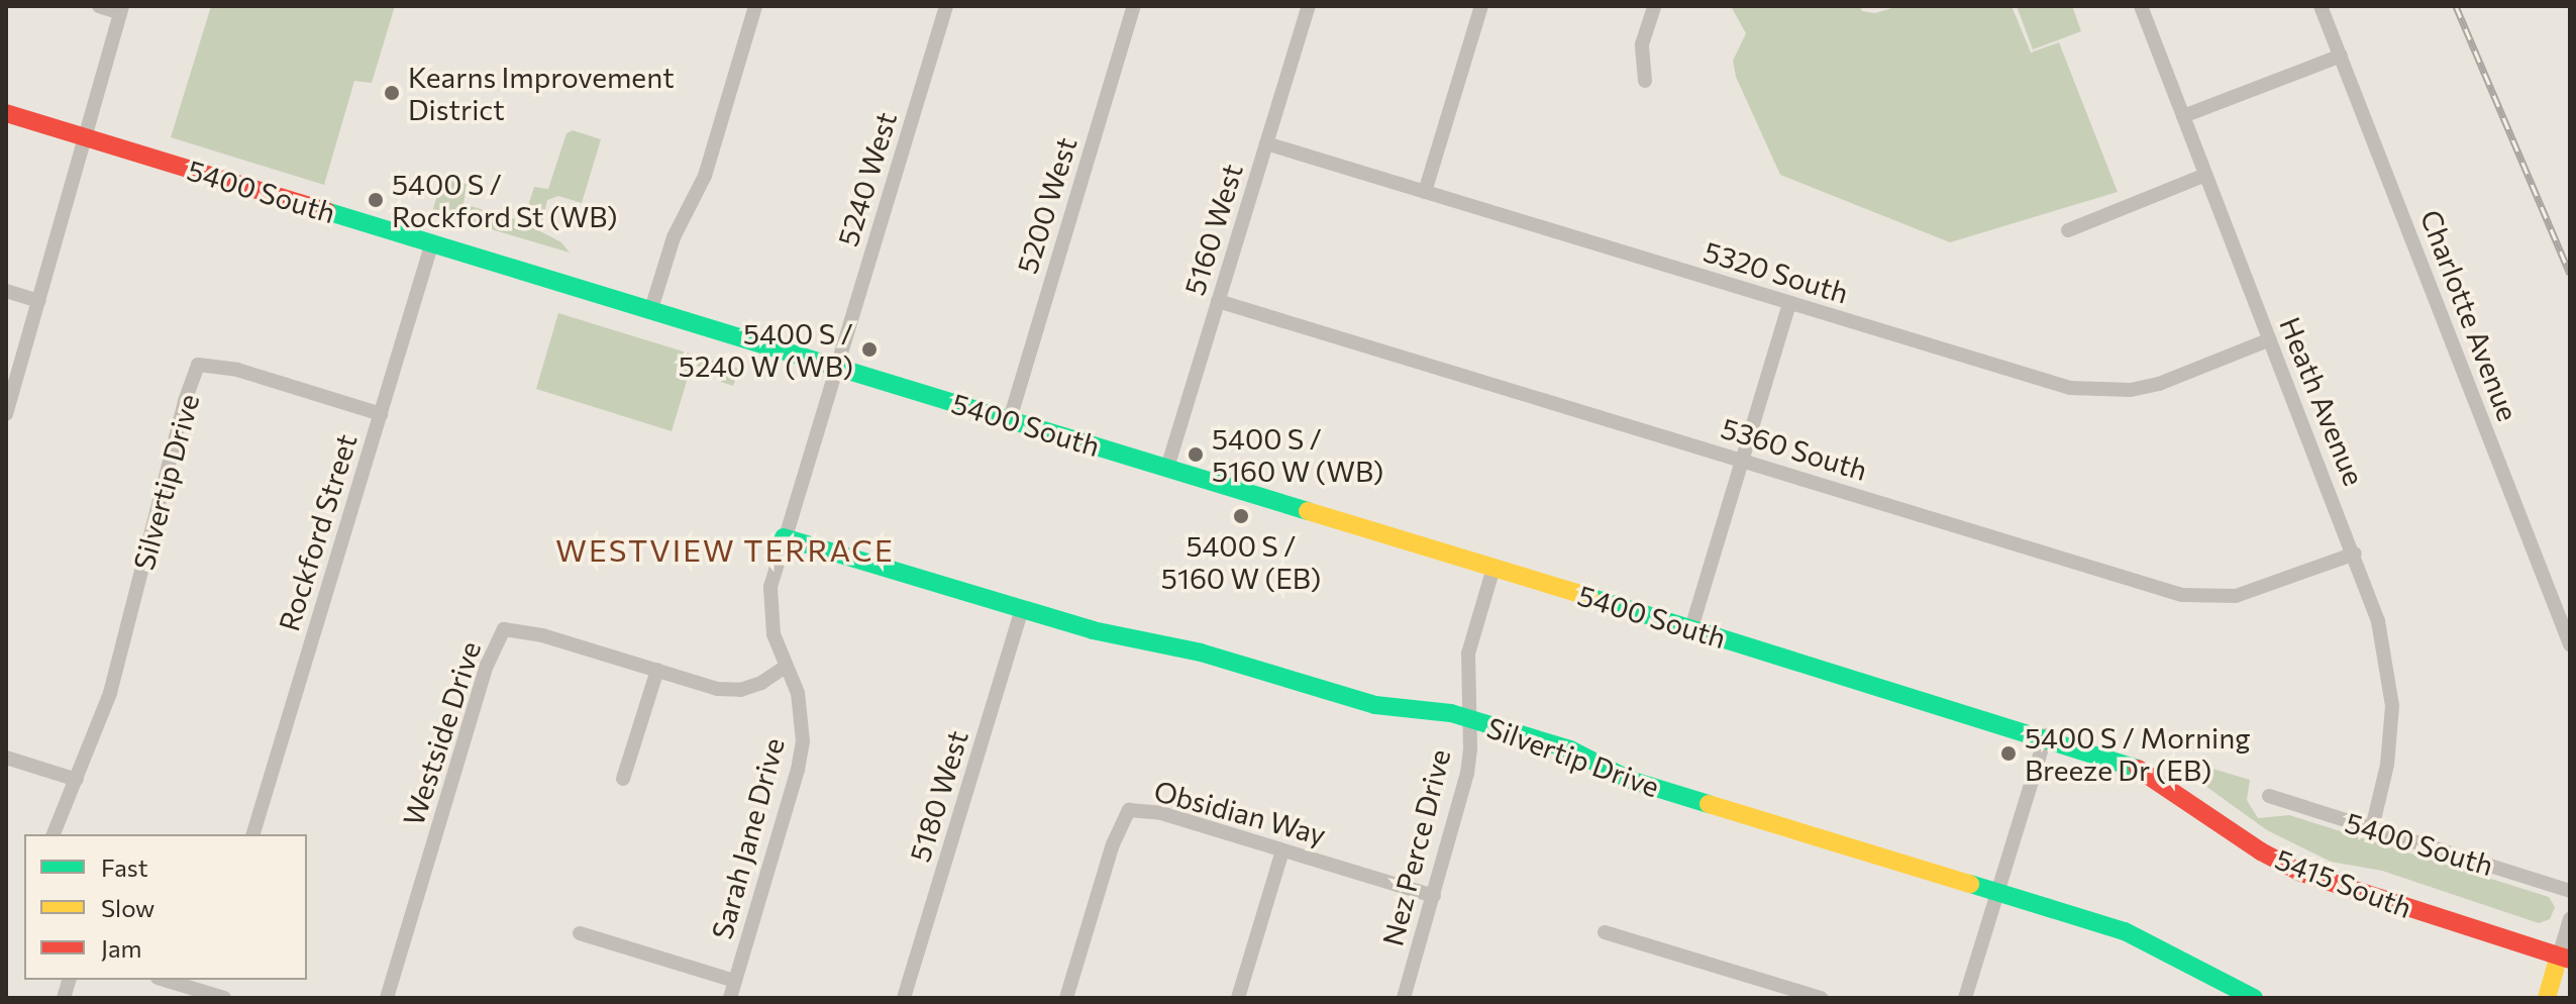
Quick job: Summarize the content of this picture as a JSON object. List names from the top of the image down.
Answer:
{
  "streets": {
    "main road": ["5400 South", "Silvertip Drive", "5415 South"],
    "street": [
      "5240 West",
      "5200 West",
      "5160 West",
      "5320 South",
      "Charlotte Avenue",
      "Heath Avenue",
      "5360 South",
      "Rockford Street",
      "Westside Drive",
      "5180 West",
      "Obsidian Way",
      "Sarah Jane Drive",
      "Nez Perce Drive"
    ]
  },
  "crossings": [
    ["5240 West", "5400 South"],
    ["5240 West", "Sarah Jane Drive"],
    ["5400 South", "5200 West"],
    ["5400 South", "5160 West"],
    ["5400 South", "Heath Avenue"],
    ["5400 South", "Rockford Street"],
    ["5400 South", "Sarah Jane Drive"],
    ["5400 South", "Nez Perce Drive"],
    ["5400 South", "5415 South"],
    ["5160 West", "5320 South"],
    ["5160 West", "5360 South"],
    ["5320 South", "Heath Avenue"],
    ["Heath Avenue", "5360 South"],
    ["Silvertip Drive", "Rockford Street"],
    ["Silvertip Drive", "5180 West"],
    ["Silvertip Drive", "Sarah Jane Drive"],
    ["Silvertip Drive", "Nez Perce Drive"],
    ["Westside Drive", "Sarah Jane Drive"],
    ["Obsidian Way", "Nez Perce Drive"]
  ],
  "districts": ["WESTVIEW TERRACE"],
  "places": [
    "Kearns Improvement District",
    "5400 S / Rockford St (WB)",
    "5400 S / 5240 W (WB)",
    "5400 S / 5160 W (WB)",
    "5400 S / 5160 W (EB)",
    "5400 S / Morning Breeze Dr (EB)"
  ],
  "legend": ["Fast", "Slow", "Jam"]
}
